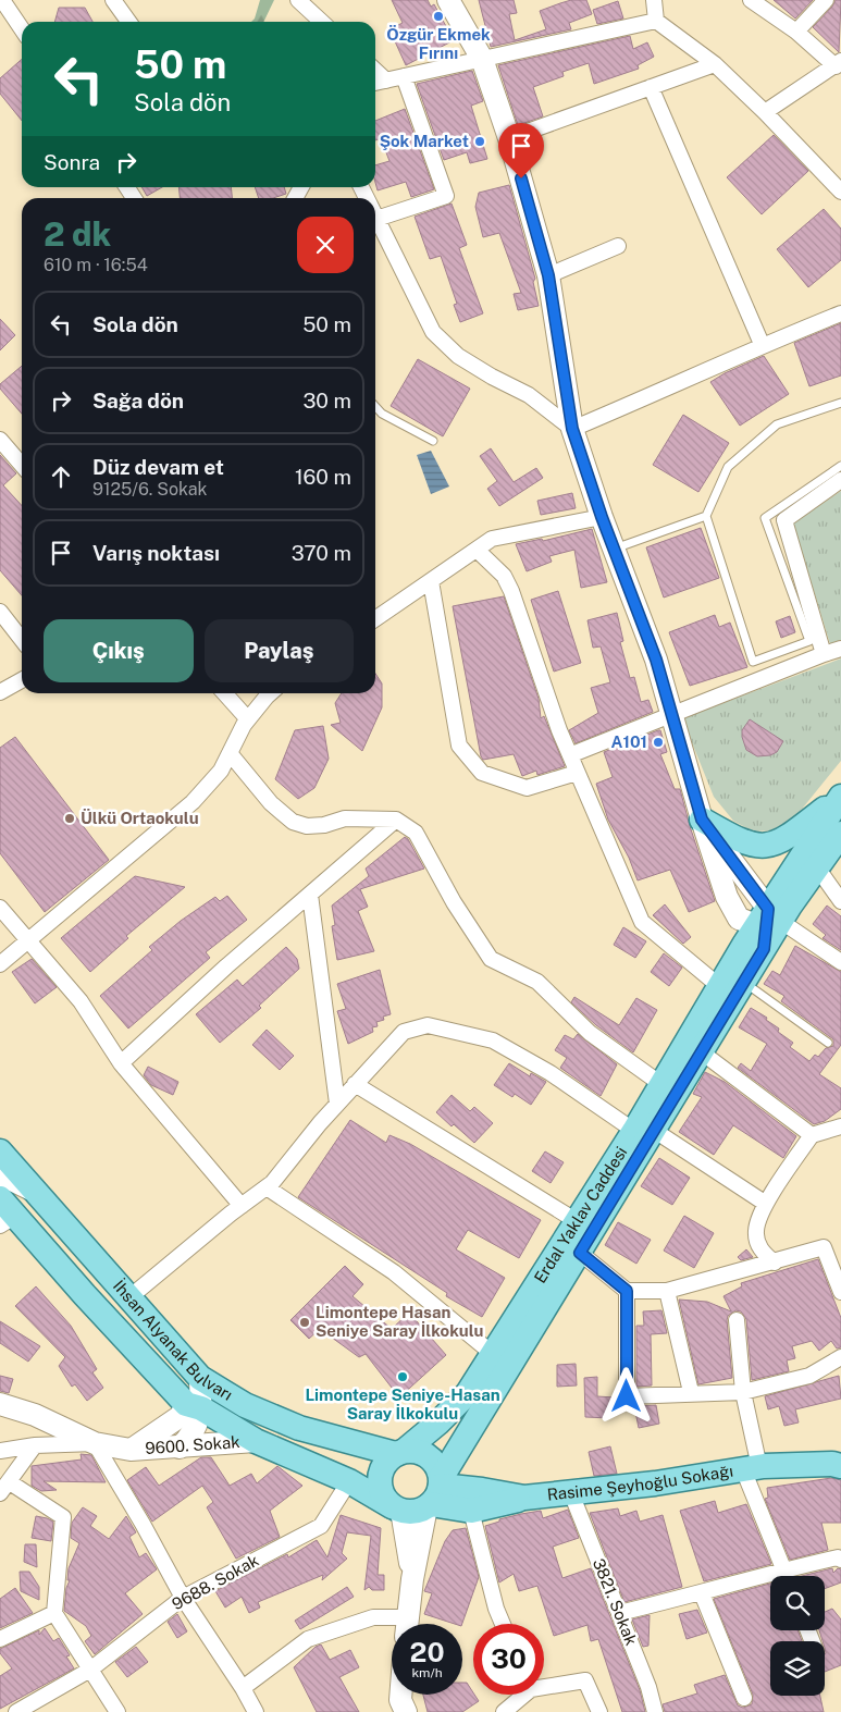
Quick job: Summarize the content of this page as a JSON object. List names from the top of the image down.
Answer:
{
  "streets": {
    "main road": [
      "Erdal Yaklav Caddesi",
      "İhsan Alyanak Bulvarı",
      "9600. Sokak",
      "Rasime Şeyhoğlu Sokağı"
    ],
    "street": ["9688. Sokak", "3821. Sokak"]
  },
  "crossings": [
    ["Erdal Yaklav Caddesi", "İhsan Alyanak Bulvarı"],
    ["Erdal Yaklav Caddesi", "Rasime Şeyhoğlu Sokağı"],
    ["İhsan Alyanak Bulvarı", "9600. Sokak"],
    ["İhsan Alyanak Bulvarı", "Rasime Şeyhoğlu Sokağı"],
    ["İhsan Alyanak Bulvarı", "9688. Sokak"],
    ["Rasime Şeyhoğlu Sokağı", "3821. Sokak"]
  ],
  "places": [
    "Özgür Ekmek Fırını",
    "Şok Market",
    "A101",
    "Ülkü Ortaokulu",
    "Limontepe Hasan Seniye Saray İlkokulu",
    "Limontepe Seniye-Hasan Saray İlkokulu"
  ],
  "page": {
    "turn": ["50 m", "Sola dön"],
    "then": "Sonra",
    "heading": ["2 dk", "610 m · 16:54"],
    "list": [
      {
        "name": "Sola dön",
        "value": "50 m"
      },
      {
        "name": "Sağa dön",
        "value": "30 m"
      },
      {
        "name": "Düz devam et",
        "note": "9125/6. Sokak",
        "value": "160 m"
      },
      {
        "name": "Varış noktası",
        "value": "370 m"
      }
    ],
    "buttons": ["Çıkış", "Paylaş"],
    "speed": "20 km/h",
    "limit": "30"
  }
}
